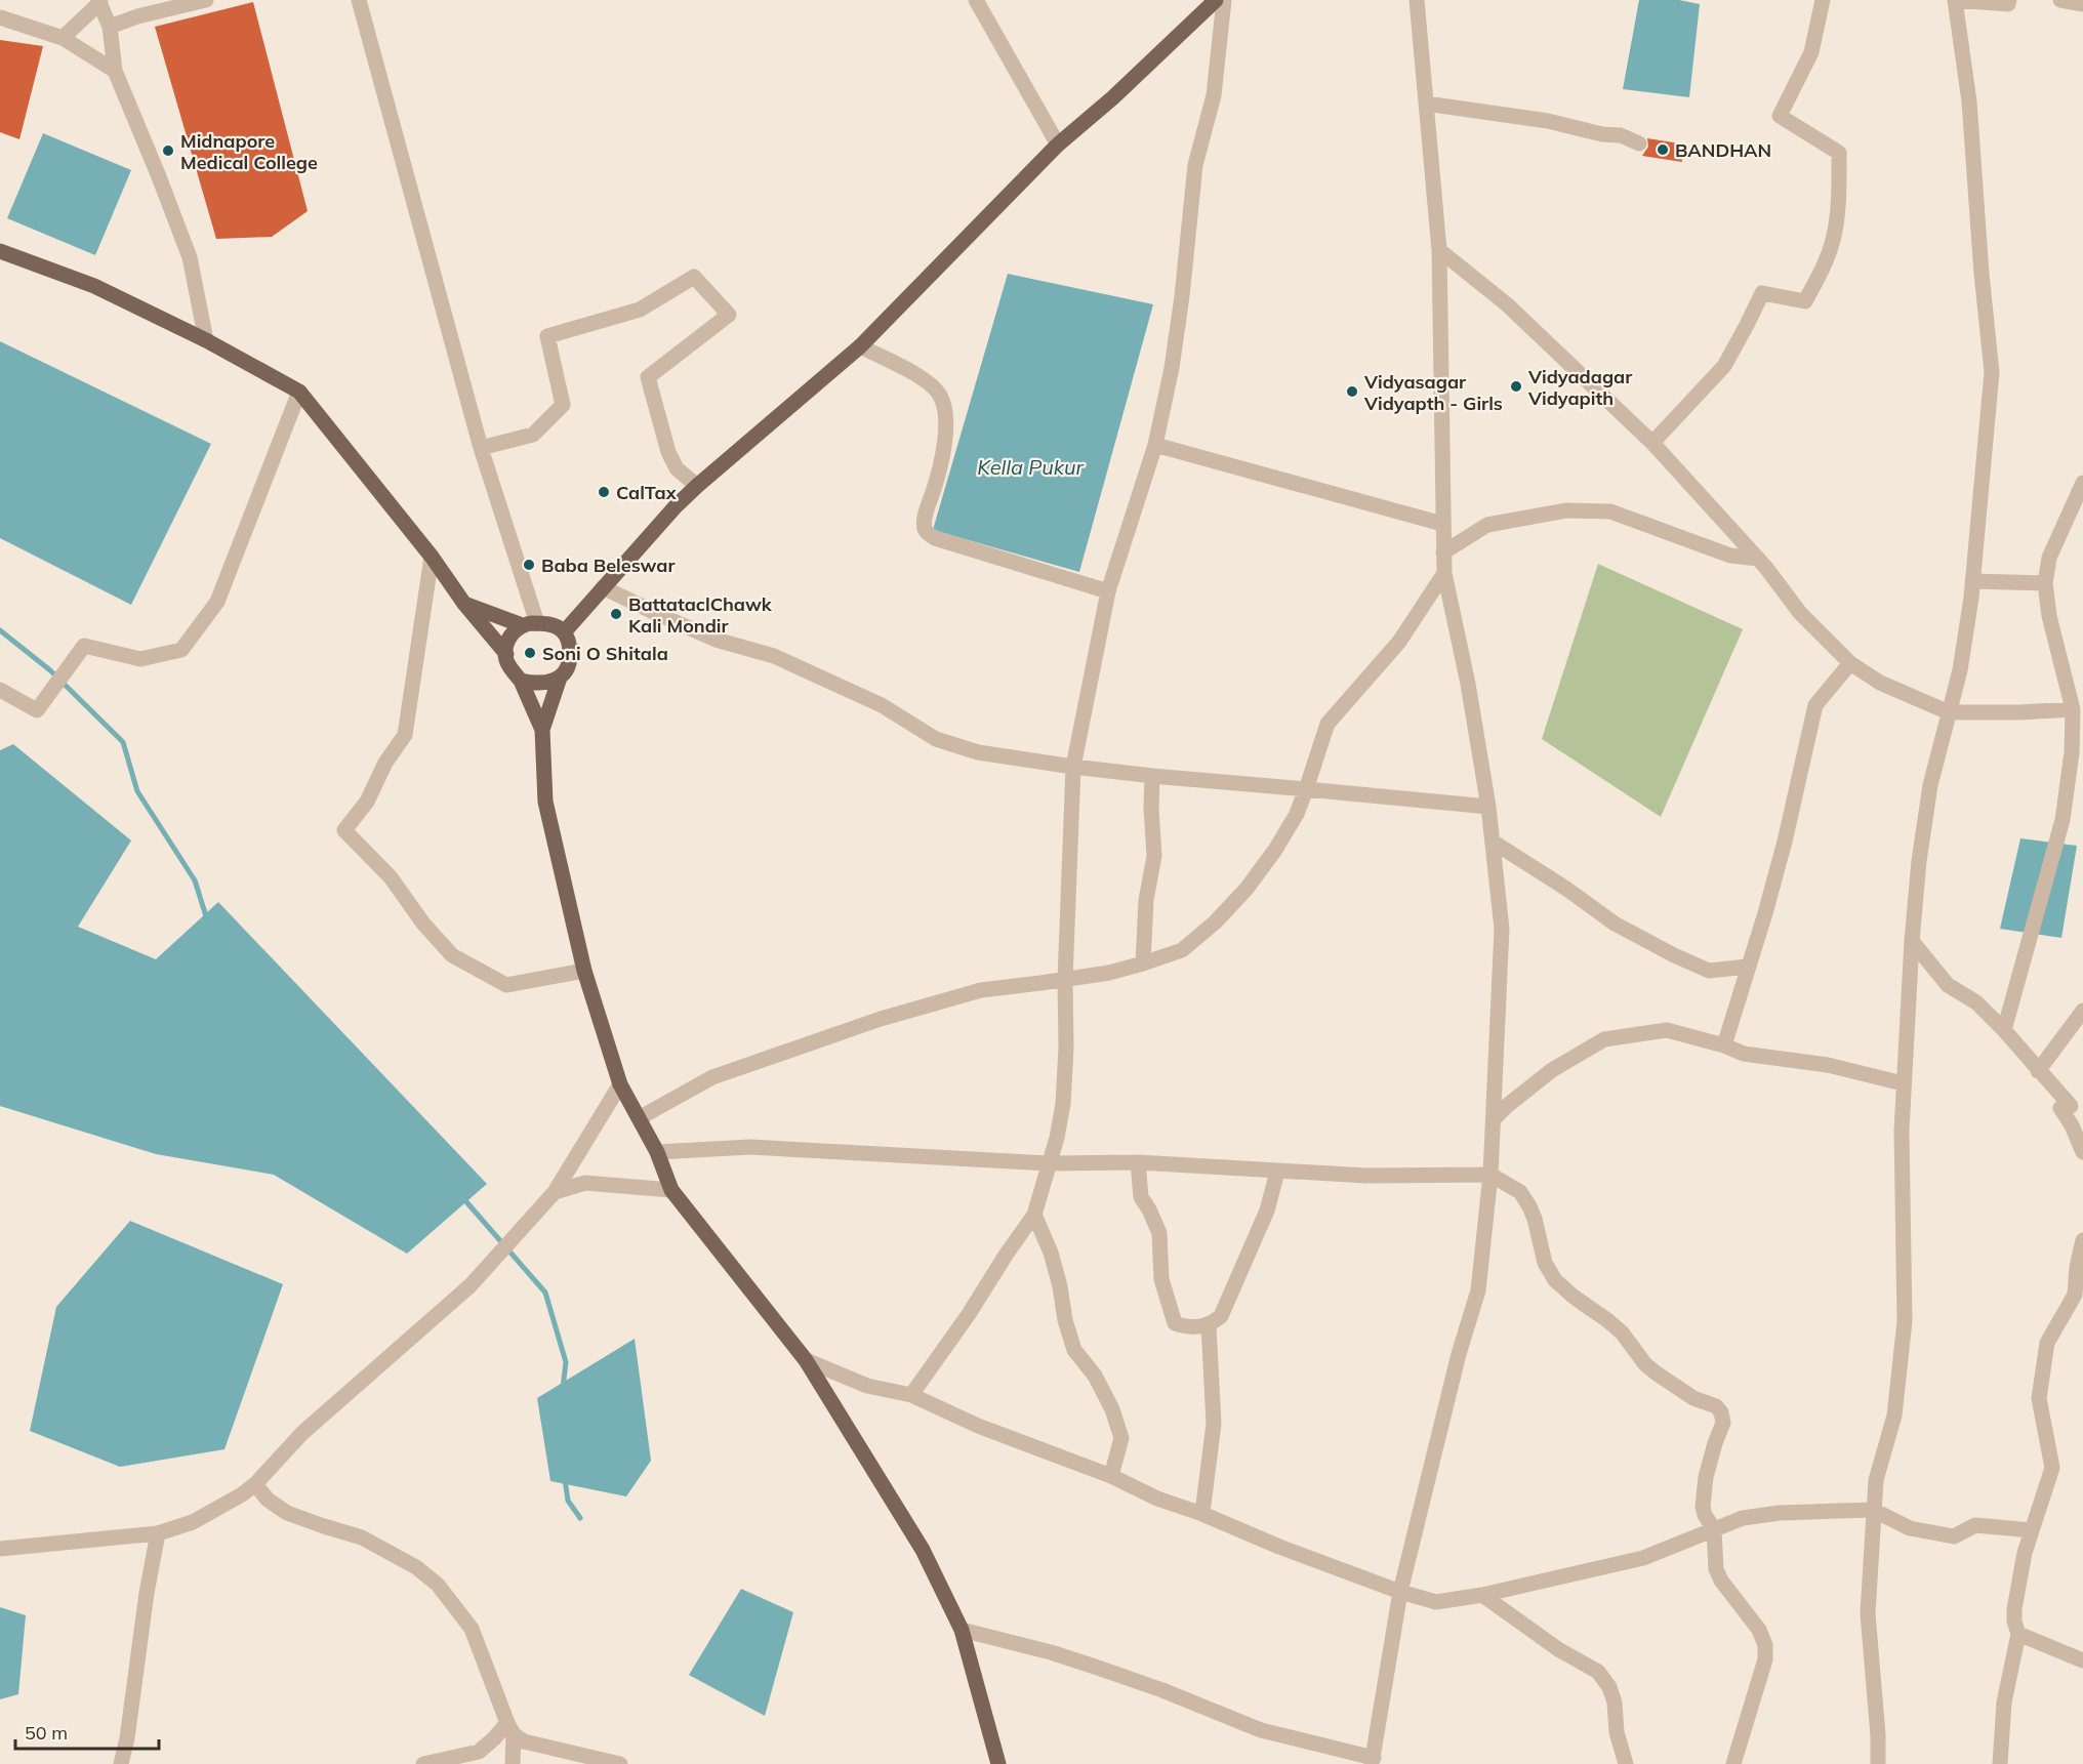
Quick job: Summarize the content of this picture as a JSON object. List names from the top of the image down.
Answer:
{
  "water": ["Kella Pukur"],
  "places": [
    "BANDHAN",
    "Midnapore Medical College",
    "Vidyadagar Vidyapith",
    "Vidyasagar Vidyapth - Girls",
    "CalTax",
    "Baba Beleswar",
    "BattataclChawk Kali Mondir",
    "Soni O Shitala"
  ],
  "scale_bar": "50 m"
}
